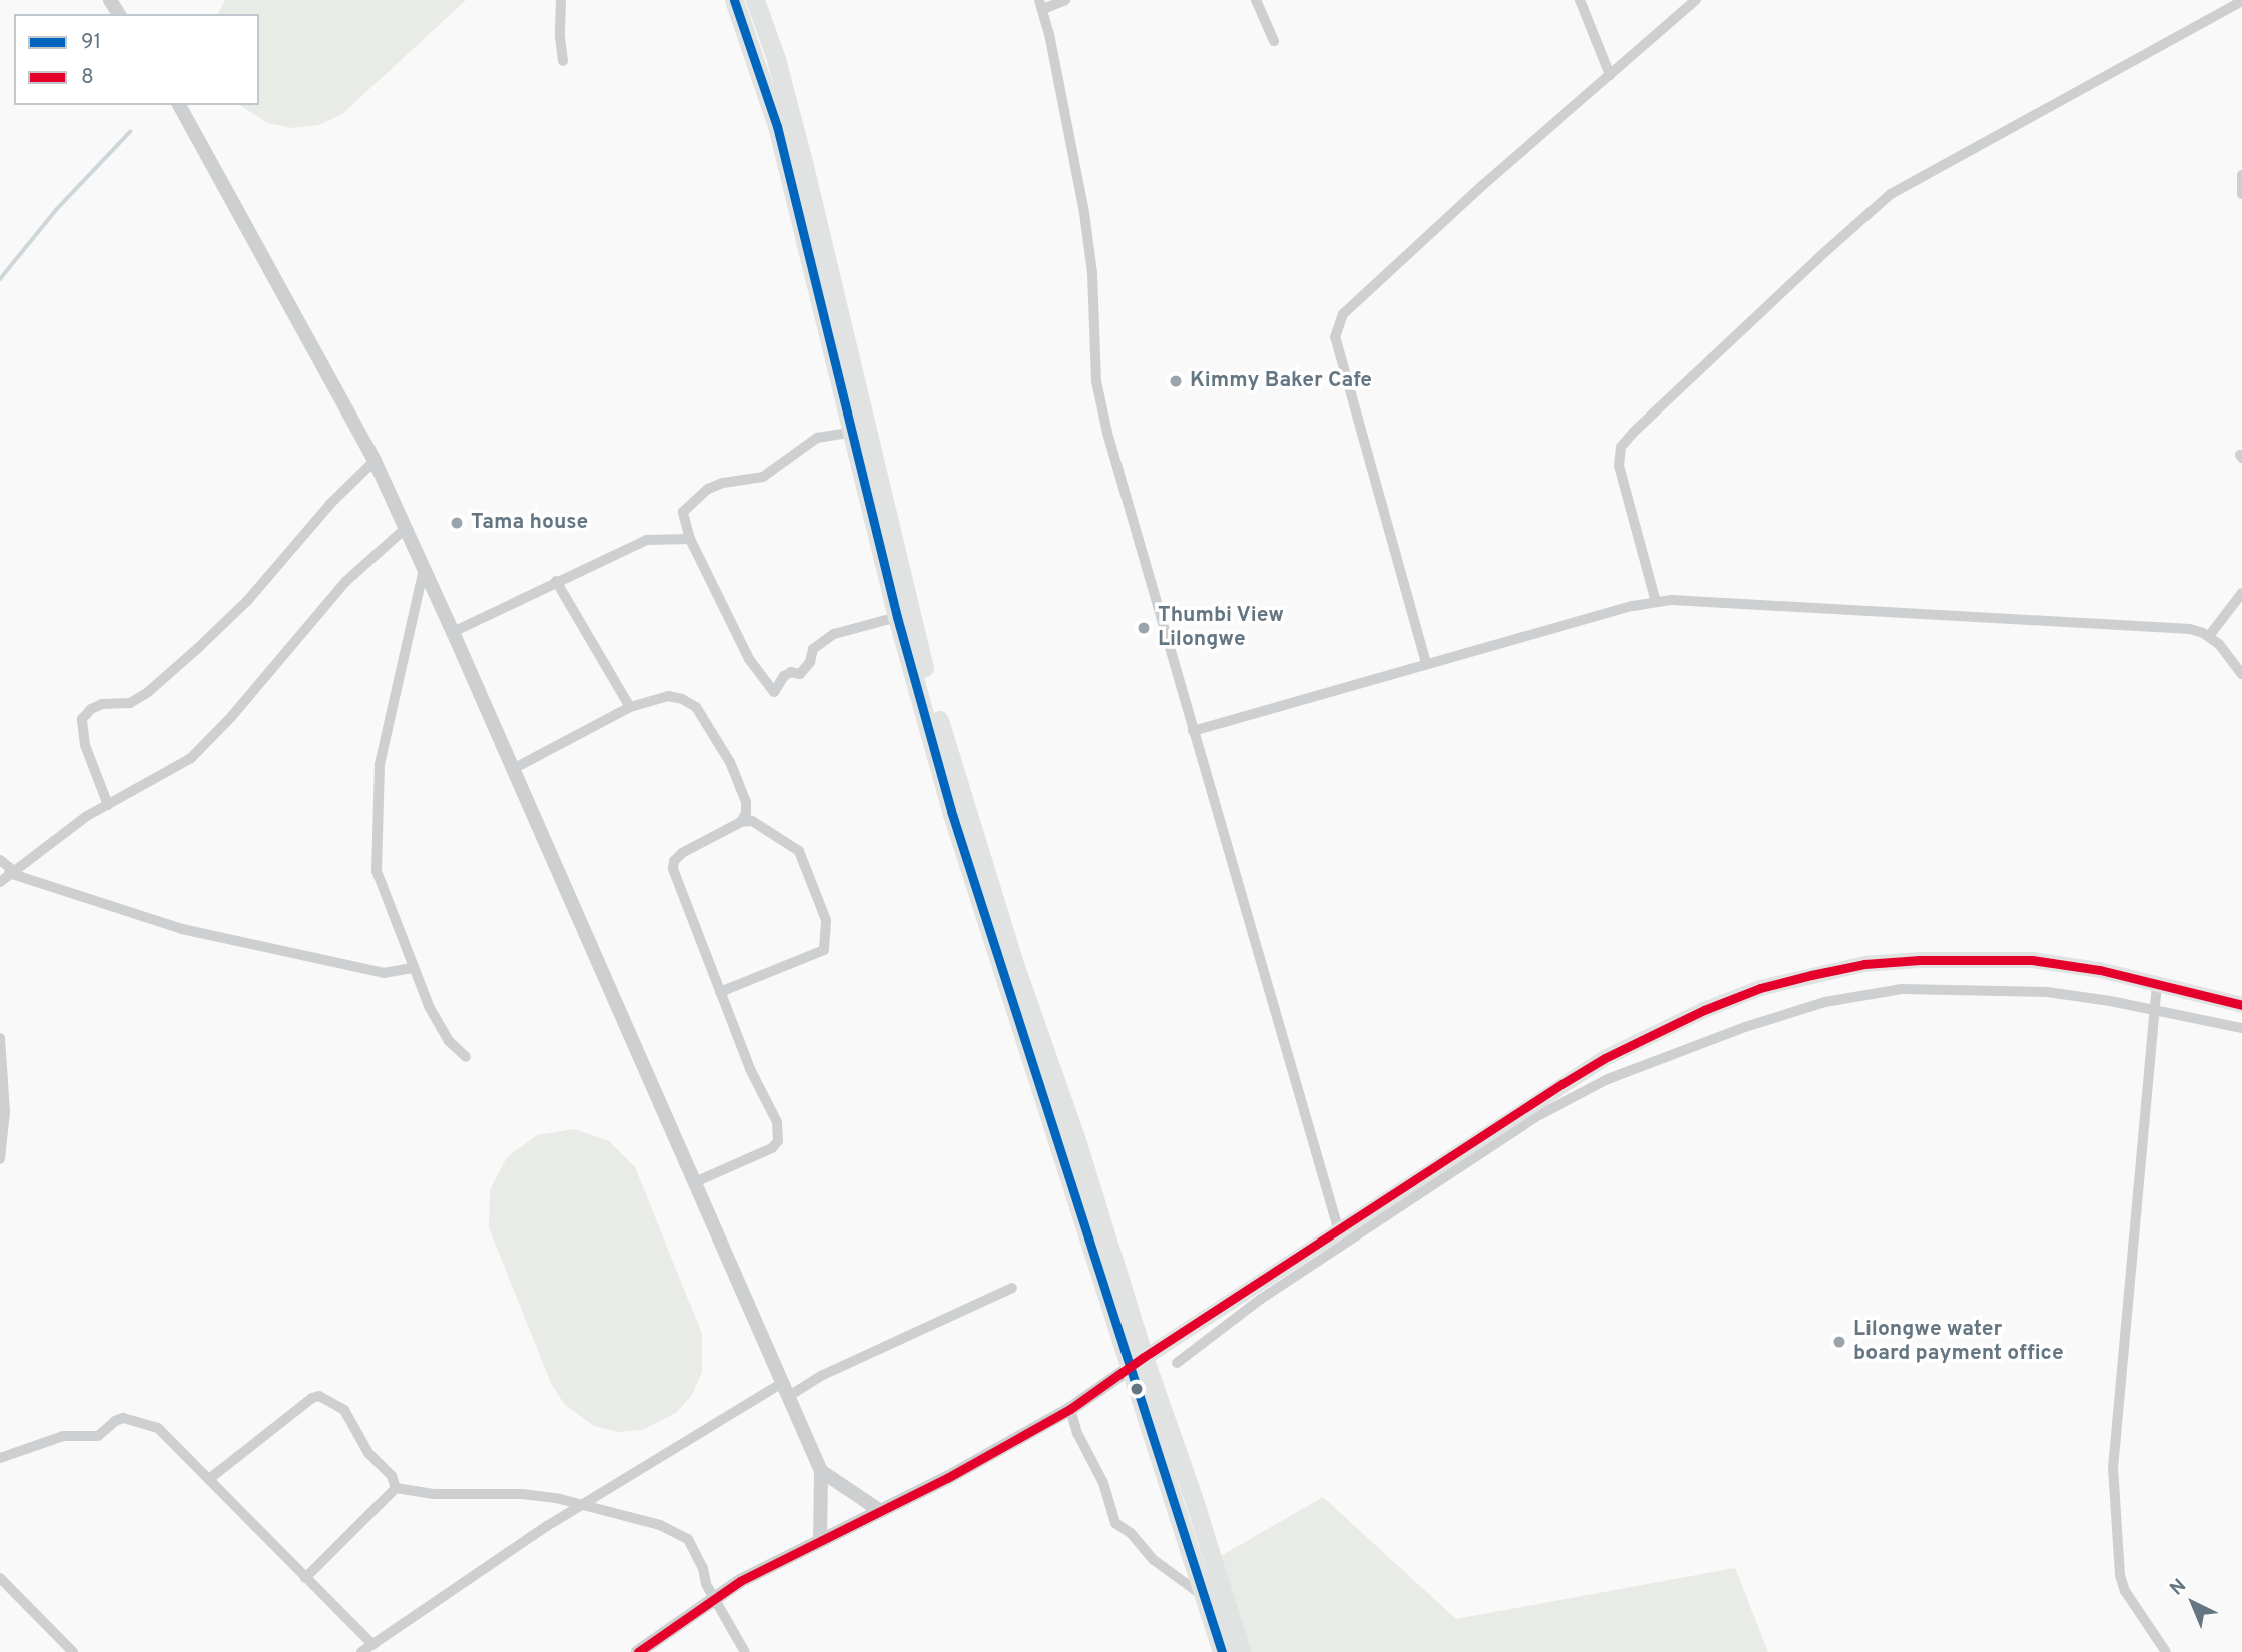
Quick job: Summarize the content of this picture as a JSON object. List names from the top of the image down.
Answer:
{
  "places": [
    "Kimmy Baker Cafe",
    "Tama house",
    "Thumbi View Lilongwe",
    "Lilongwe water board payment office"
  ],
  "lines": ["transit line 91", "transit line 8"],
  "legend": ["91", "8"],
  "north": "top left"
}
